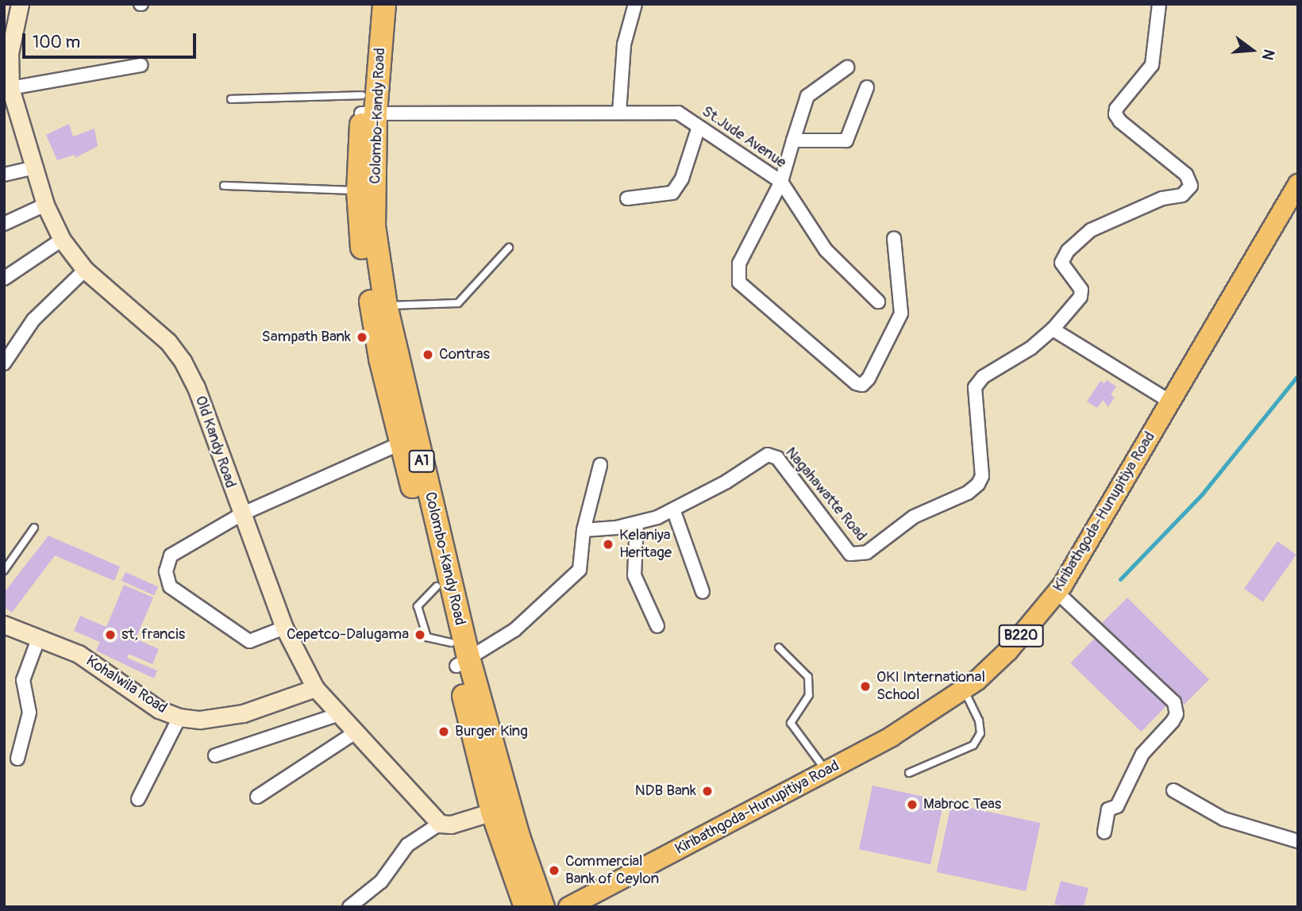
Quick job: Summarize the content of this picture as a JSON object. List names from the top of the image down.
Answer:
{
  "streets": {
    "highway": ["Colombo-Kandy Road", "A1"],
    "main road": ["Kiribathgoda-Hunupitiya Road", "B220"],
    "street": [
      "St.Jude Avenue",
      "Old Kandy Road",
      "Nagahawatte Road",
      "Kohalwila Road"
    ]
  },
  "crossings": [
    ["Colombo-Kandy Road", "St.Jude Avenue"],
    ["Old Kandy Road", "Kohalwila Road"]
  ],
  "places": [
    "Sampath Bank",
    "Contras",
    "Kelaniya Heritage",
    "st, francis",
    "Cepetco-Dalugama",
    "OKI International School",
    "Burger King",
    "NDB Bank",
    "Mabroc Teas",
    "Commercial Bank of Ceylon"
  ],
  "scale_bar": "100 m",
  "north": "right"
}
